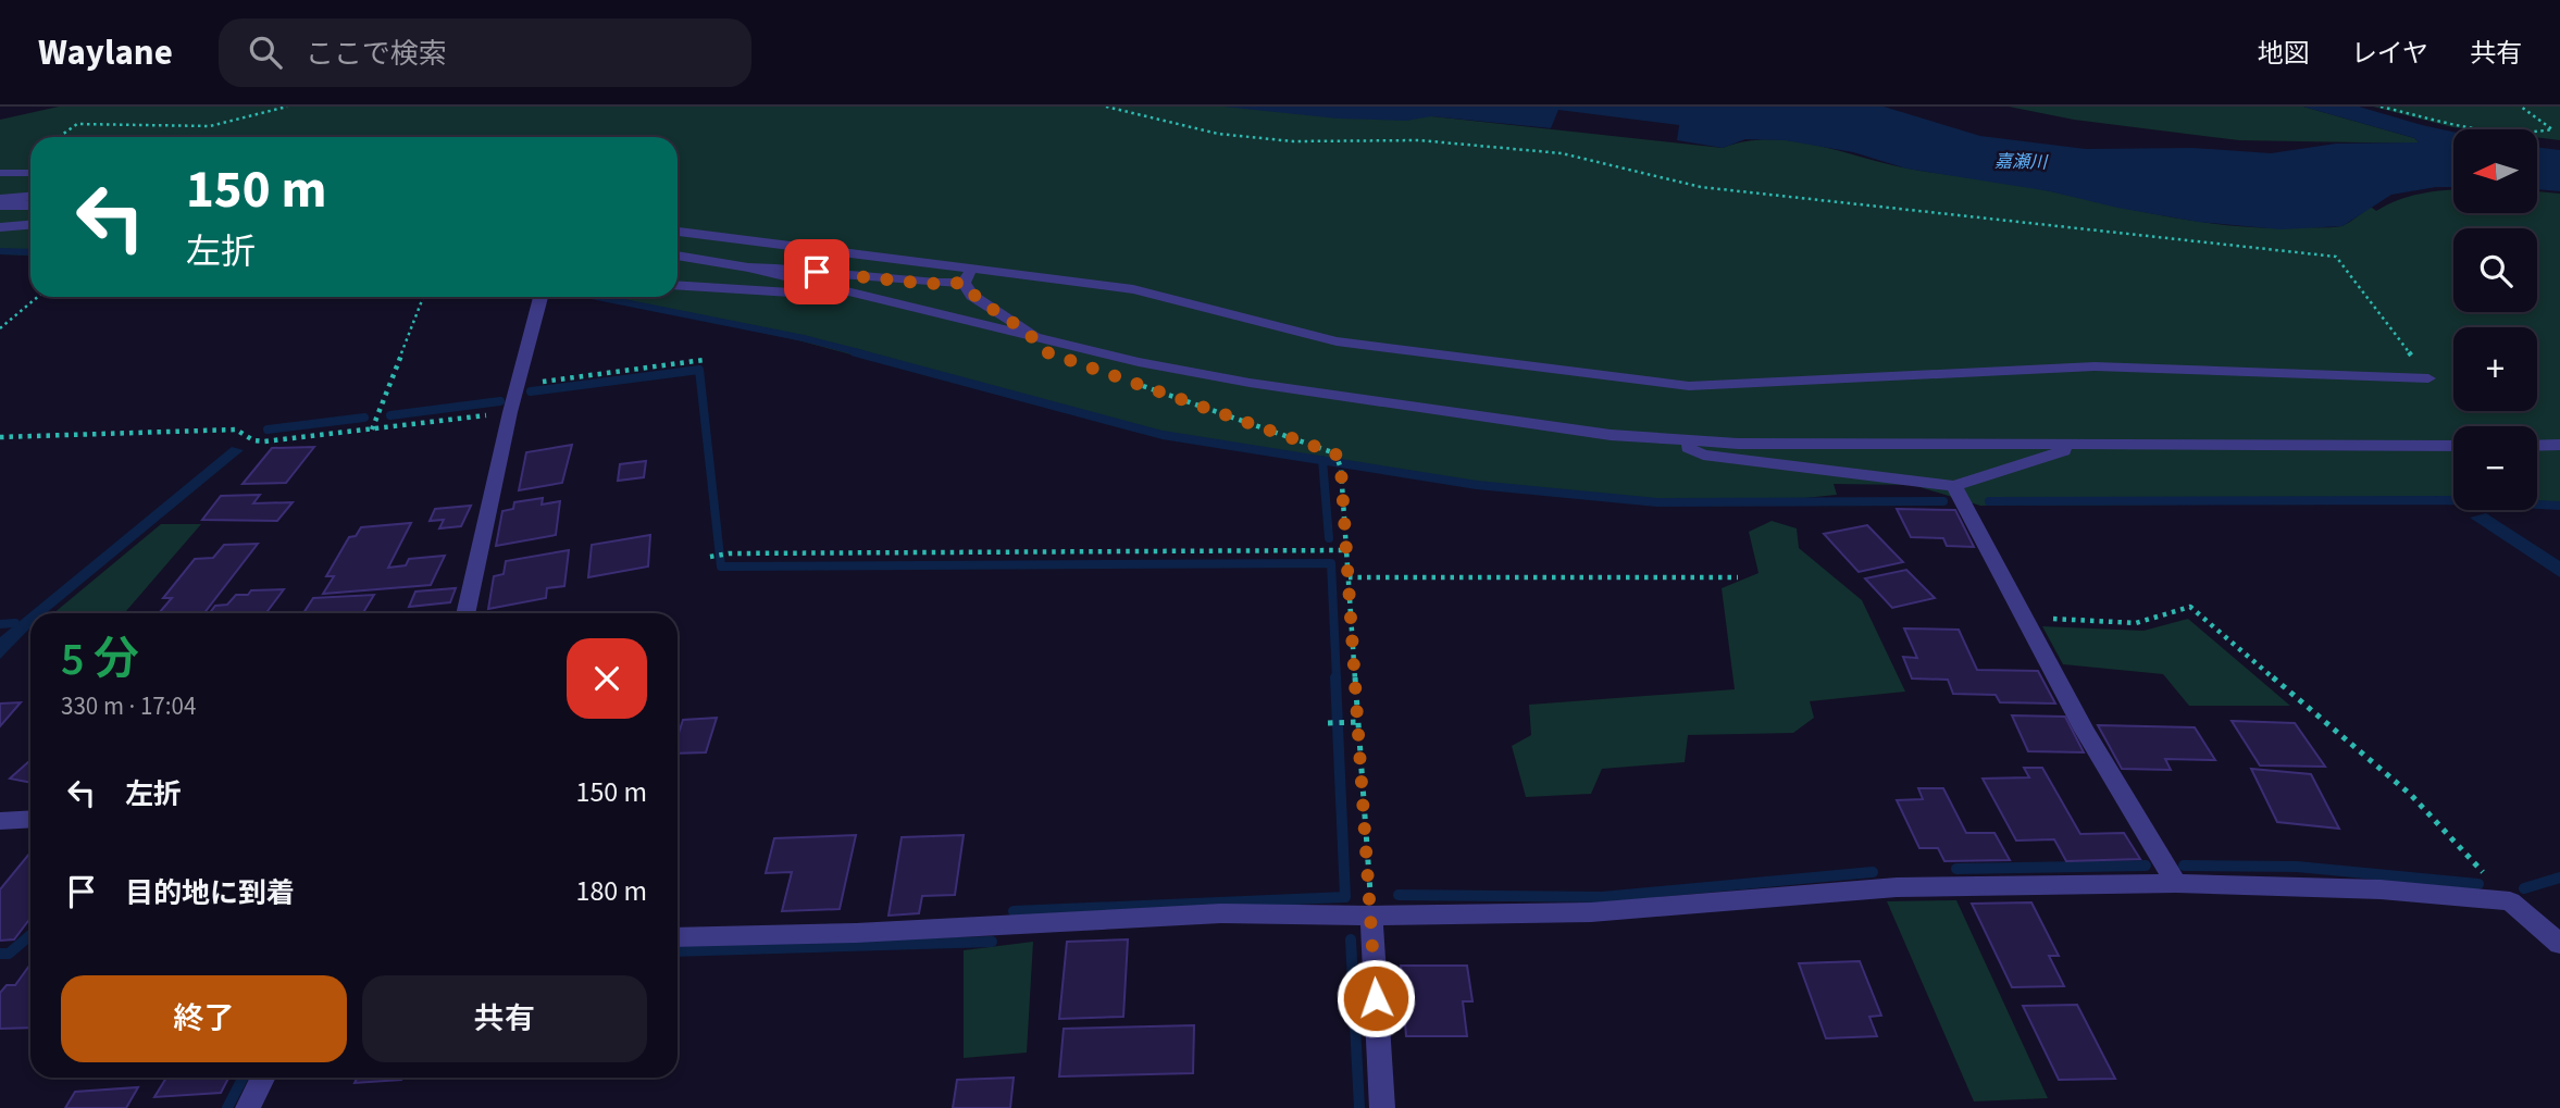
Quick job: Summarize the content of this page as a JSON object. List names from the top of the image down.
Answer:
{
  "water": ["嘉瀬川"],
  "north": "left",
  "page": {
    "header": "Waylane",
    "search": "ここで検索",
    "nav": ["地図", "レイヤ", "共有"],
    "map_buttons": ["+", "−"],
    "turn": ["150 m", "左折"],
    "heading": ["5 分", "330 m · 17:04"],
    "list": [
      {
        "name": "左折",
        "value": "150 m"
      },
      {
        "name": "目的地に到着",
        "value": "180 m"
      }
    ],
    "buttons": ["終了", "共有"]
  }
}
